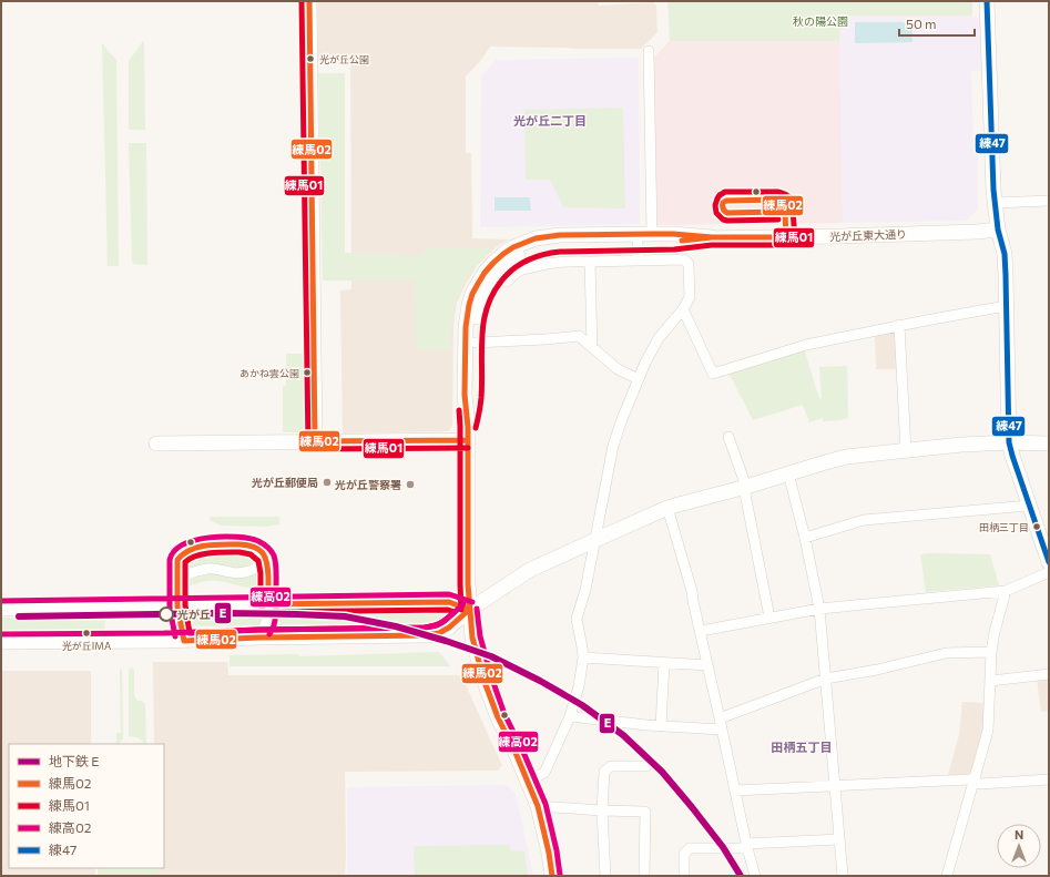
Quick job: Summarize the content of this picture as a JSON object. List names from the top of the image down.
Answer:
{
  "streets": {
    "street": ["光が丘東大通り"]
  },
  "districts": ["光が丘二丁目", "田柄五丁目"],
  "parks": ["秋の陽公園"],
  "places": [
    "光が丘公園",
    "あかね雲公園",
    "光が丘郵便局",
    "光が丘警察署",
    "田柄三丁目",
    "光が丘",
    "光が丘IMA"
  ],
  "lines": [
    "transit line 練馬02",
    "transit line 練馬01",
    "transit line 練47",
    "transit line 練高02",
    "metro line E"
  ],
  "legend": [
    "地下鉄 E",
    "練馬02",
    "練馬01",
    "練高02",
    "練47"
  ],
  "scale_bar": "50 m",
  "north": "top"
}
